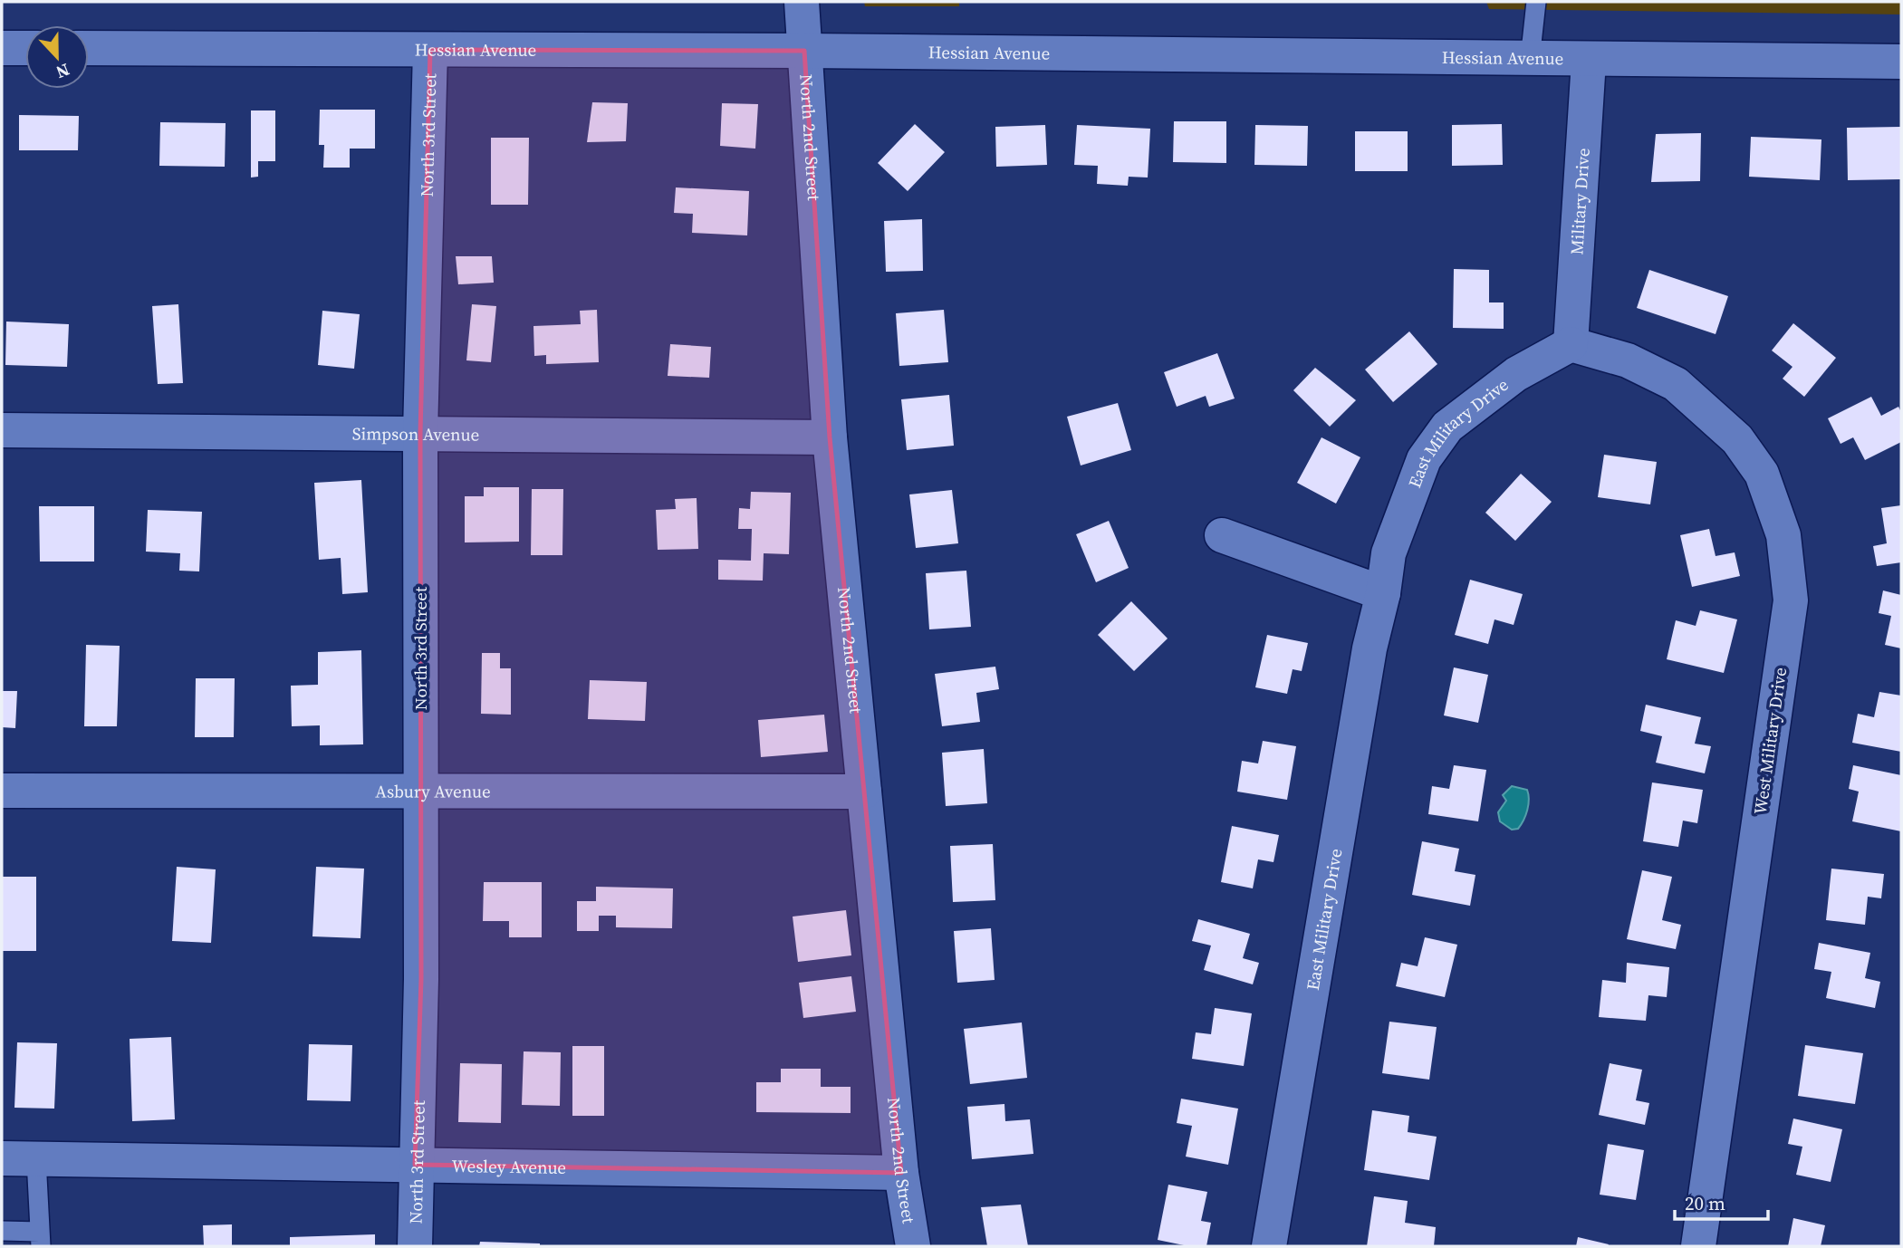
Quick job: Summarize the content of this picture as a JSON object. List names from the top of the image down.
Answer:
{
  "streets": {
    "street": [
      "Hessian Avenue",
      "North 3rd Street",
      "North 2nd Street",
      "Military Drive",
      "Simpson Avenue",
      "East Military Drive",
      "West Military Drive",
      "Asbury Avenue",
      "Wesley Avenue"
    ]
  },
  "crossings": [
    ["Hessian Avenue", "North 3rd Street"],
    ["Hessian Avenue", "North 2nd Street"],
    ["Hessian Avenue", "Military Drive"],
    ["North 3rd Street", "Simpson Avenue"],
    ["North 3rd Street", "Asbury Avenue"],
    ["North 3rd Street", "Wesley Avenue"],
    ["North 2nd Street", "Simpson Avenue"],
    ["North 2nd Street", "Asbury Avenue"],
    ["North 2nd Street", "Wesley Avenue"],
    ["Military Drive", "East Military Drive"],
    ["Military Drive", "West Military Drive"],
    ["East Military Drive", "West Military Drive"]
  ],
  "scale_bar": "20 m",
  "north": "bottom"
}
